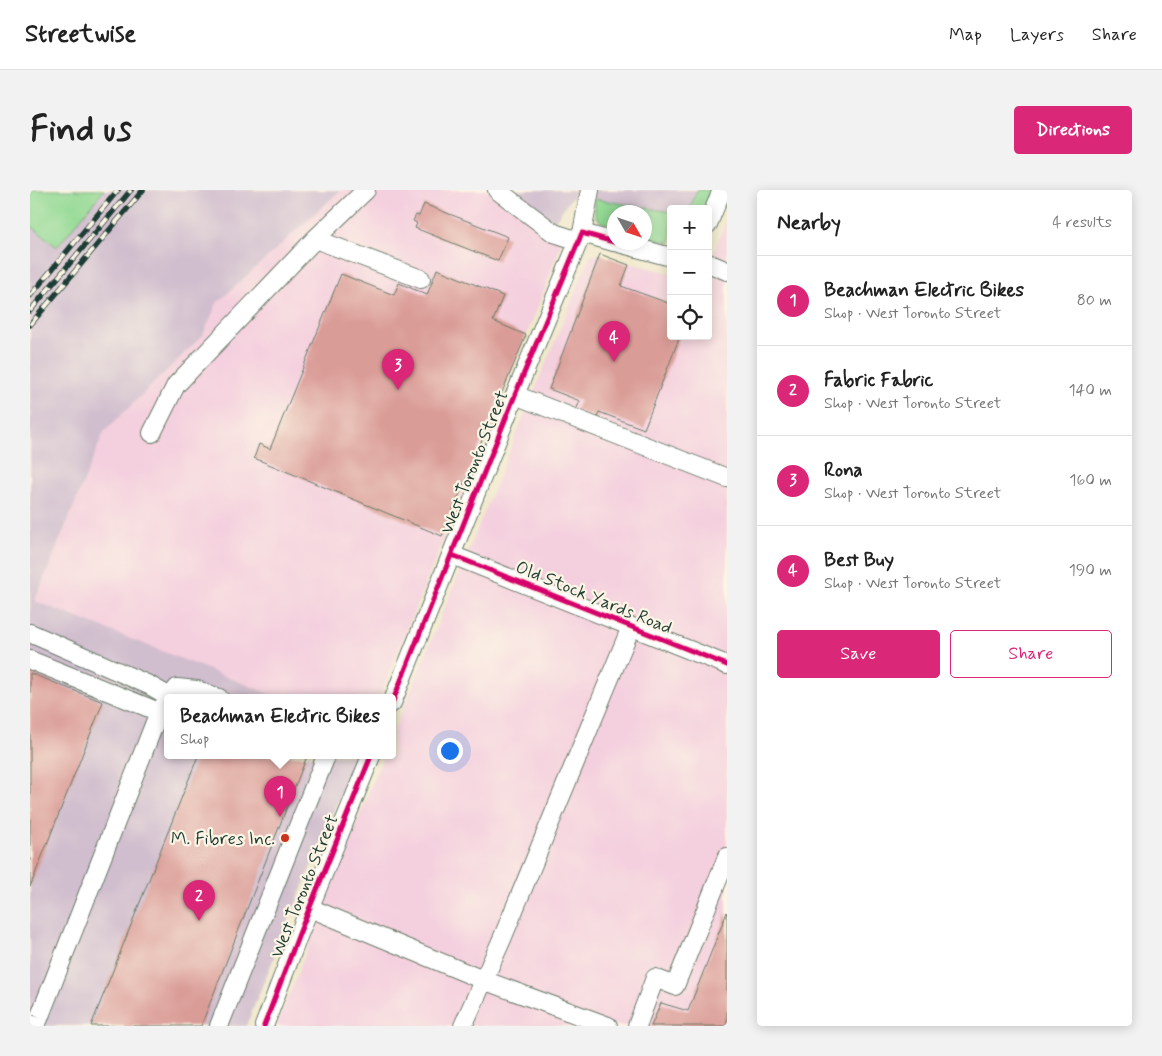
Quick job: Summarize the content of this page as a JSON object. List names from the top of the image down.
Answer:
{
  "streets": {
    "street": ["West Toronto Street", "Old Stock Yards Road"]
  },
  "crossings": [
    ["West Toronto Street", "Old Stock Yards Road"]
  ],
  "places": ["M. Fibres Inc."],
  "north": "bottom right",
  "page": {
    "header": "Streetwise",
    "nav": ["Map", "Layers", "Share"],
    "buttons": [
      "Directions",
      ["Save", "Share"]
    ],
    "title": "Find us",
    "heading": ["Nearby", "4 results"],
    "map_buttons": ["+", "−"],
    "list": [
      {
        "mark": "1",
        "name": "Beachman Electric Bikes",
        "note": "Shop · West Toronto Street",
        "value": "80 m"
      },
      {
        "mark": "2",
        "name": "Fabric Fabric",
        "note": "Shop · West Toronto Street",
        "value": "140 m"
      },
      {
        "mark": "3",
        "name": "Rona",
        "note": "Shop · West Toronto Street",
        "value": "160 m"
      },
      {
        "mark": "4",
        "name": "Best Buy",
        "note": "Shop · West Toronto Street",
        "value": "190 m"
      }
    ],
    "pins": [
      "4",
      "3",
      "1",
      "2"
    ],
    "popup": ["Beachman Electric Bikes", "Shop"]
  }
}
